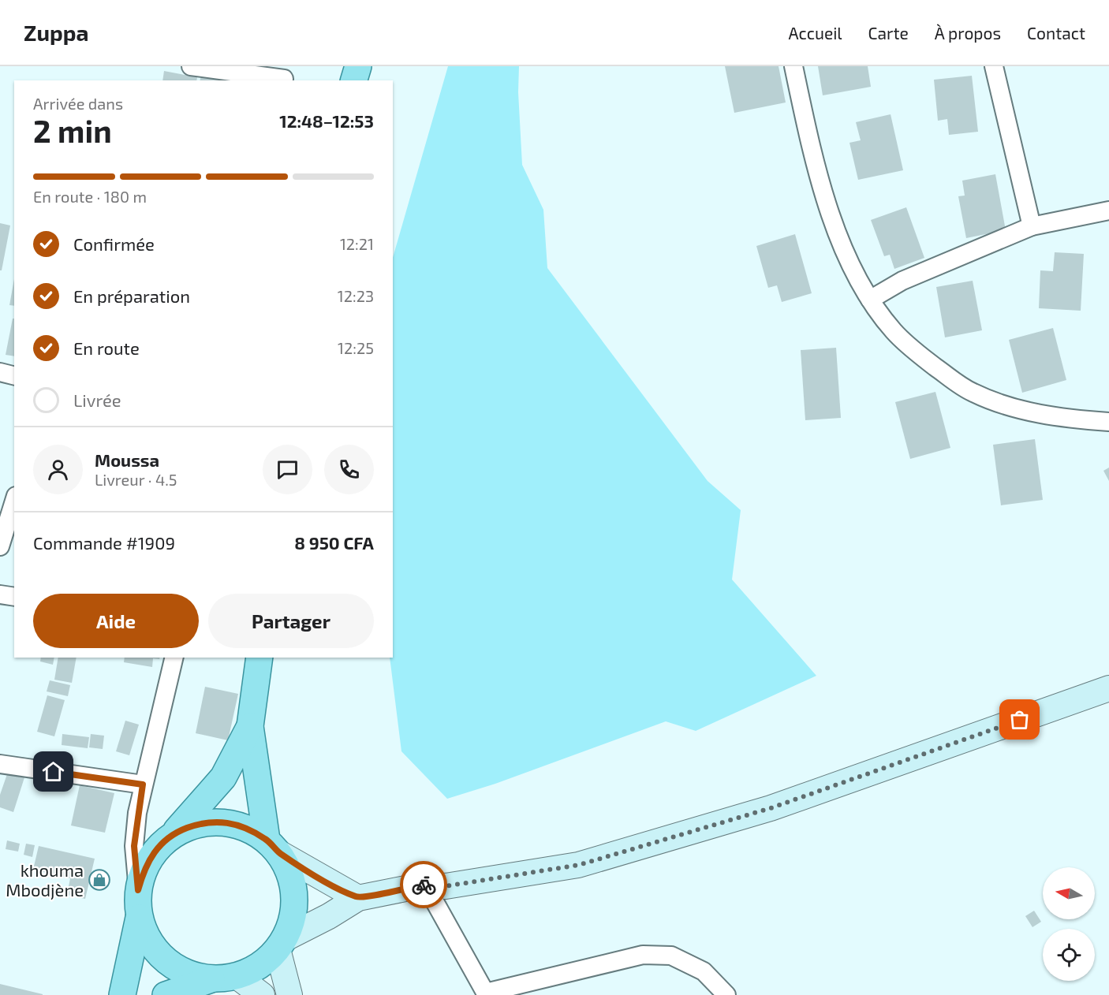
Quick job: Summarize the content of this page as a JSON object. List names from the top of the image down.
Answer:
{
  "places": {
    "shop": ["khouma Mbodjène"]
  },
  "north": "left",
  "page": {
    "header": "Zuppa",
    "nav": [
      "Accueil",
      "Carte",
      "À propos",
      "Contact"
    ],
    "heading": ["2 min", "Arrivée dans", "12:48–12:53"],
    "panel": [
      "Moussa",
      "Livreur · 4.5",
      "Commande #1909",
      "8 950 CFA"
    ],
    "bar": "En route · 180 m",
    "list": [
      ["Confirmée", "12:21"],
      ["En préparation", "12:23"],
      ["En route", "12:25"],
      "Livrée"
    ],
    "buttons": ["Aide", "Partager"]
  }
}
